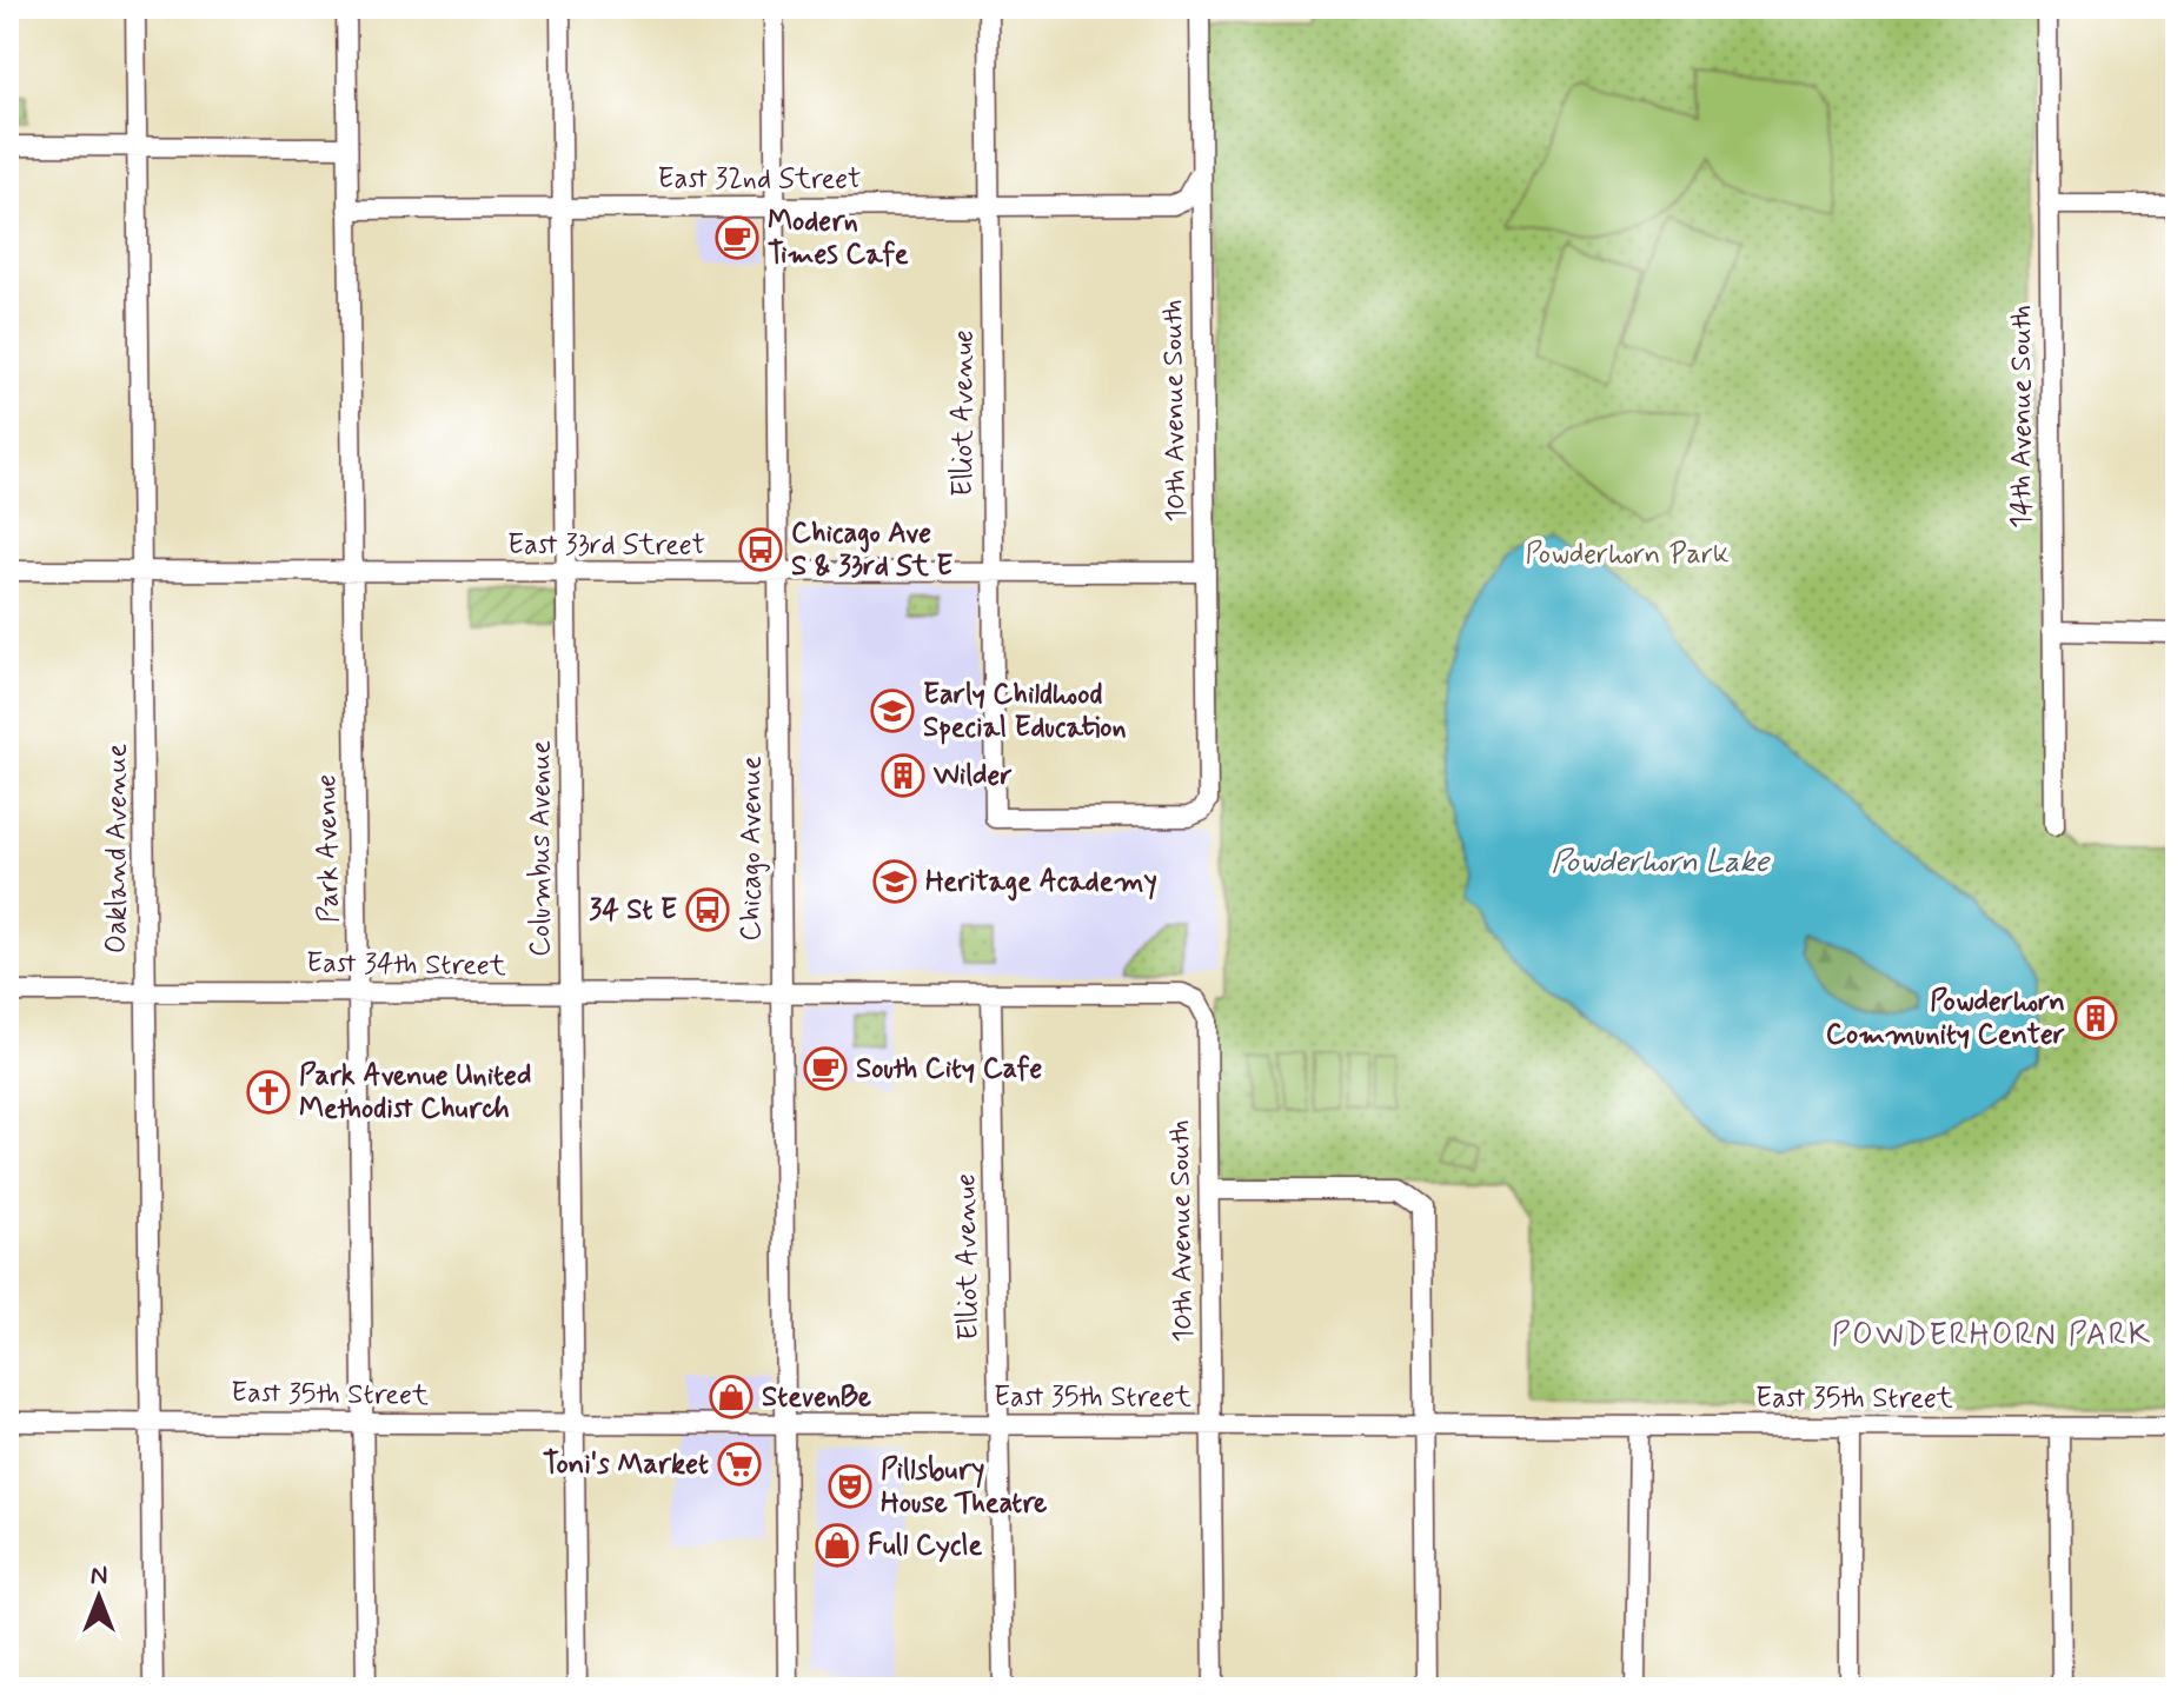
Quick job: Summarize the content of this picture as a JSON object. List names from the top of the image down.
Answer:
{
  "streets": {
    "street": [
      "East 32nd Street",
      "10th Avenue South",
      "Elliot Avenue",
      "14th Avenue South",
      "East 33rd Street",
      "Oakland Avenue",
      "Park Avenue",
      "Columbus Avenue",
      "Chicago Avenue",
      "East 34th Street",
      "East 35th Street"
    ]
  },
  "crossings": [
    ["East 32nd Street", "Elliot Avenue"],
    ["East 32nd Street", "Park Avenue"],
    ["East 32nd Street", "Columbus Avenue"],
    ["East 32nd Street", "Chicago Avenue"],
    ["10th Avenue South", "Elliot Avenue"],
    ["10th Avenue South", "East 33rd Street"],
    ["10th Avenue South", "East 34th Street"],
    ["10th Avenue South", "East 35th Street"],
    ["Elliot Avenue", "East 33rd Street"],
    ["Elliot Avenue", "East 34th Street"],
    ["Elliot Avenue", "East 35th Street"],
    ["East 33rd Street", "Oakland Avenue"],
    ["East 33rd Street", "Park Avenue"],
    ["East 33rd Street", "Columbus Avenue"],
    ["East 33rd Street", "Chicago Avenue"],
    ["Oakland Avenue", "East 34th Street"],
    ["Oakland Avenue", "East 35th Street"],
    ["Park Avenue", "East 34th Street"],
    ["Park Avenue", "East 35th Street"],
    ["Columbus Avenue", "East 34th Street"],
    ["Columbus Avenue", "East 35th Street"],
    ["Chicago Avenue", "East 34th Street"],
    ["Chicago Avenue", "East 35th Street"]
  ],
  "districts": ["POWDERHORN PARK"],
  "water": ["Powderhorn Lake"],
  "parks": ["Powderhorn Park"],
  "places": {
    "cafe": ["Modern Times Cafe", "South City Cafe"],
    "bus stop": ["Chicago Ave S & 33rd St E", "34 St E"],
    "school or university": ["Early Childhood Special Education", "Heritage Academy"],
    "building": ["Wilder", "Powderhorn Community Center"],
    "church": ["Park Avenue United Methodist Church"],
    "shop": ["StevenBe", "Full Cycle"],
    "supermarket": ["Toni's Market"],
    "theatre": ["Pillsbury House Theatre"]
  },
  "north": "top"
}
